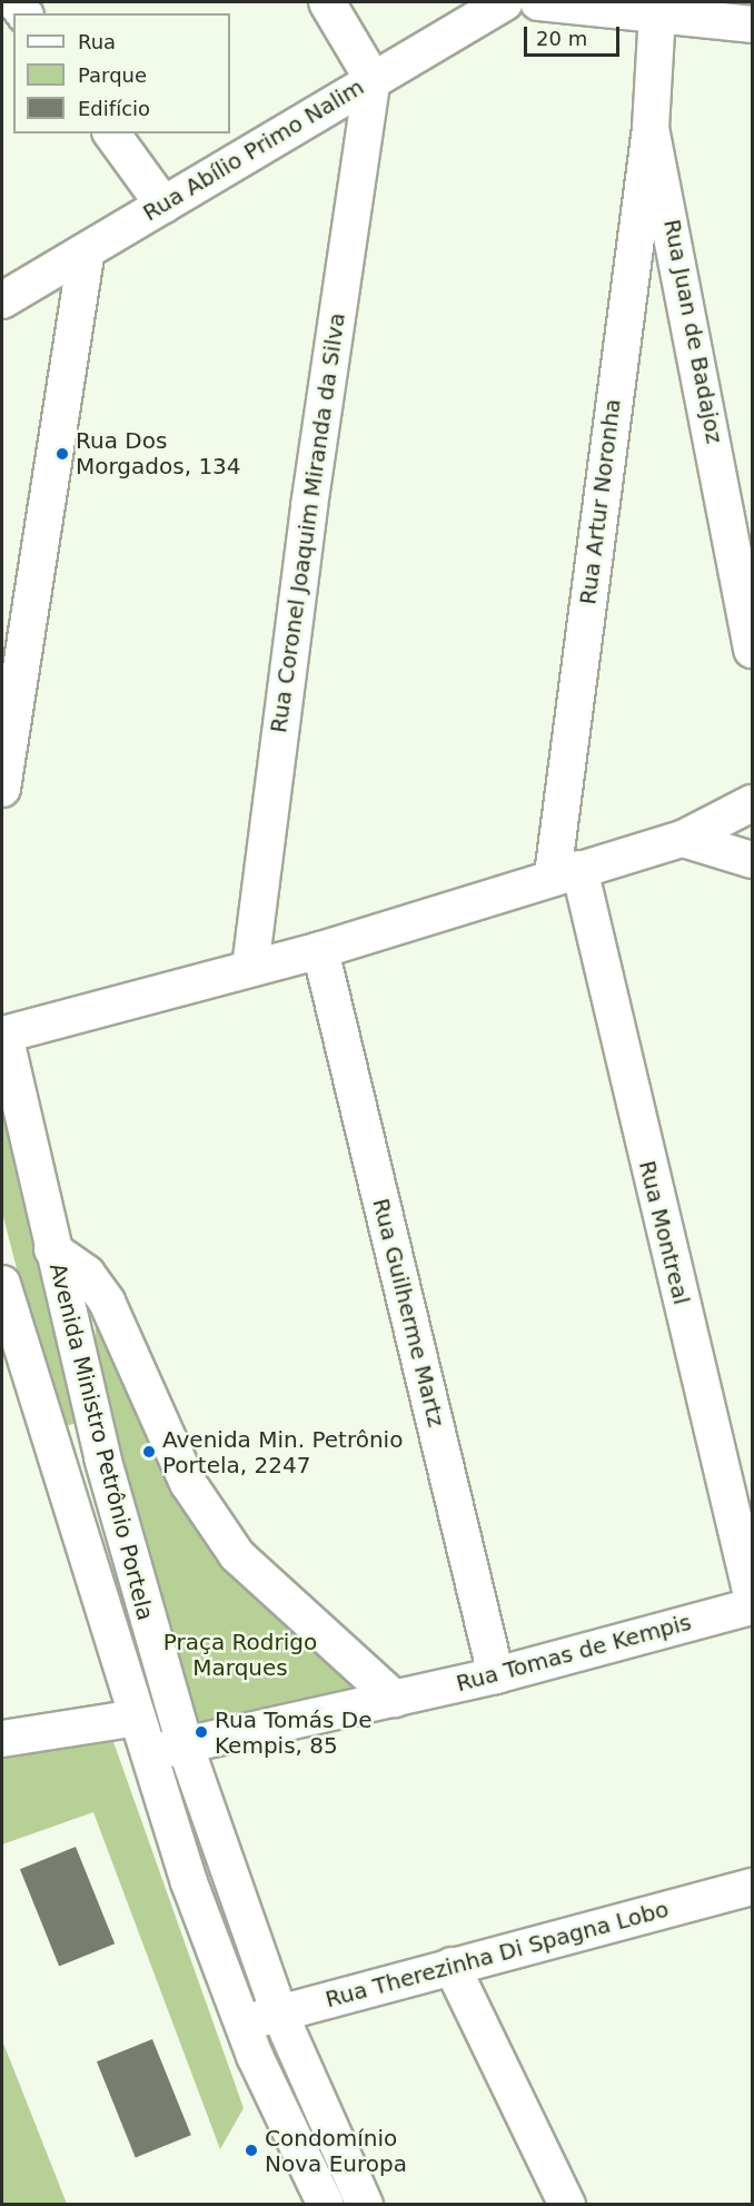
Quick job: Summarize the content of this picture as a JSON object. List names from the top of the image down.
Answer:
{
  "streets": {
    "street": [
      "Rua Abílio Primo Nalim",
      "Rua Juan de Badajoz",
      "Rua Artur Noronha",
      "Rua Coronel Joaquim Miranda da Silva",
      "Rua Montreal",
      "Rua Guilherme Martz",
      "Avenida Ministro Petrônio Portela",
      "Rua Tomas de Kempis",
      "Rua Therezinha Di Spagna Lobo"
    ]
  },
  "crossings": [
    ["Rua Abílio Primo Nalim", "Rua Coronel Joaquim Miranda da Silva"],
    ["Rua Juan de Badajoz", "Rua Artur Noronha"],
    ["Rua Artur Noronha", "Rua Montreal"],
    ["Rua Guilherme Martz", "Rua Tomas de Kempis"],
    ["Avenida Ministro Petrônio Portela", "Rua Tomas de Kempis"],
    ["Avenida Ministro Petrônio Portela", "Rua Therezinha Di Spagna Lobo"]
  ],
  "parks": ["Praça Rodrigo Marques"],
  "places": [
    "Rua Dos Morgados, 134",
    "Avenida Min. Petrônio Portela, 2247",
    "Rua Tomás De Kempis, 85",
    "Condomínio Nova Europa"
  ],
  "legend": ["Rua", "Parque", "Edifício"],
  "scale_bar": "20 m"
}
